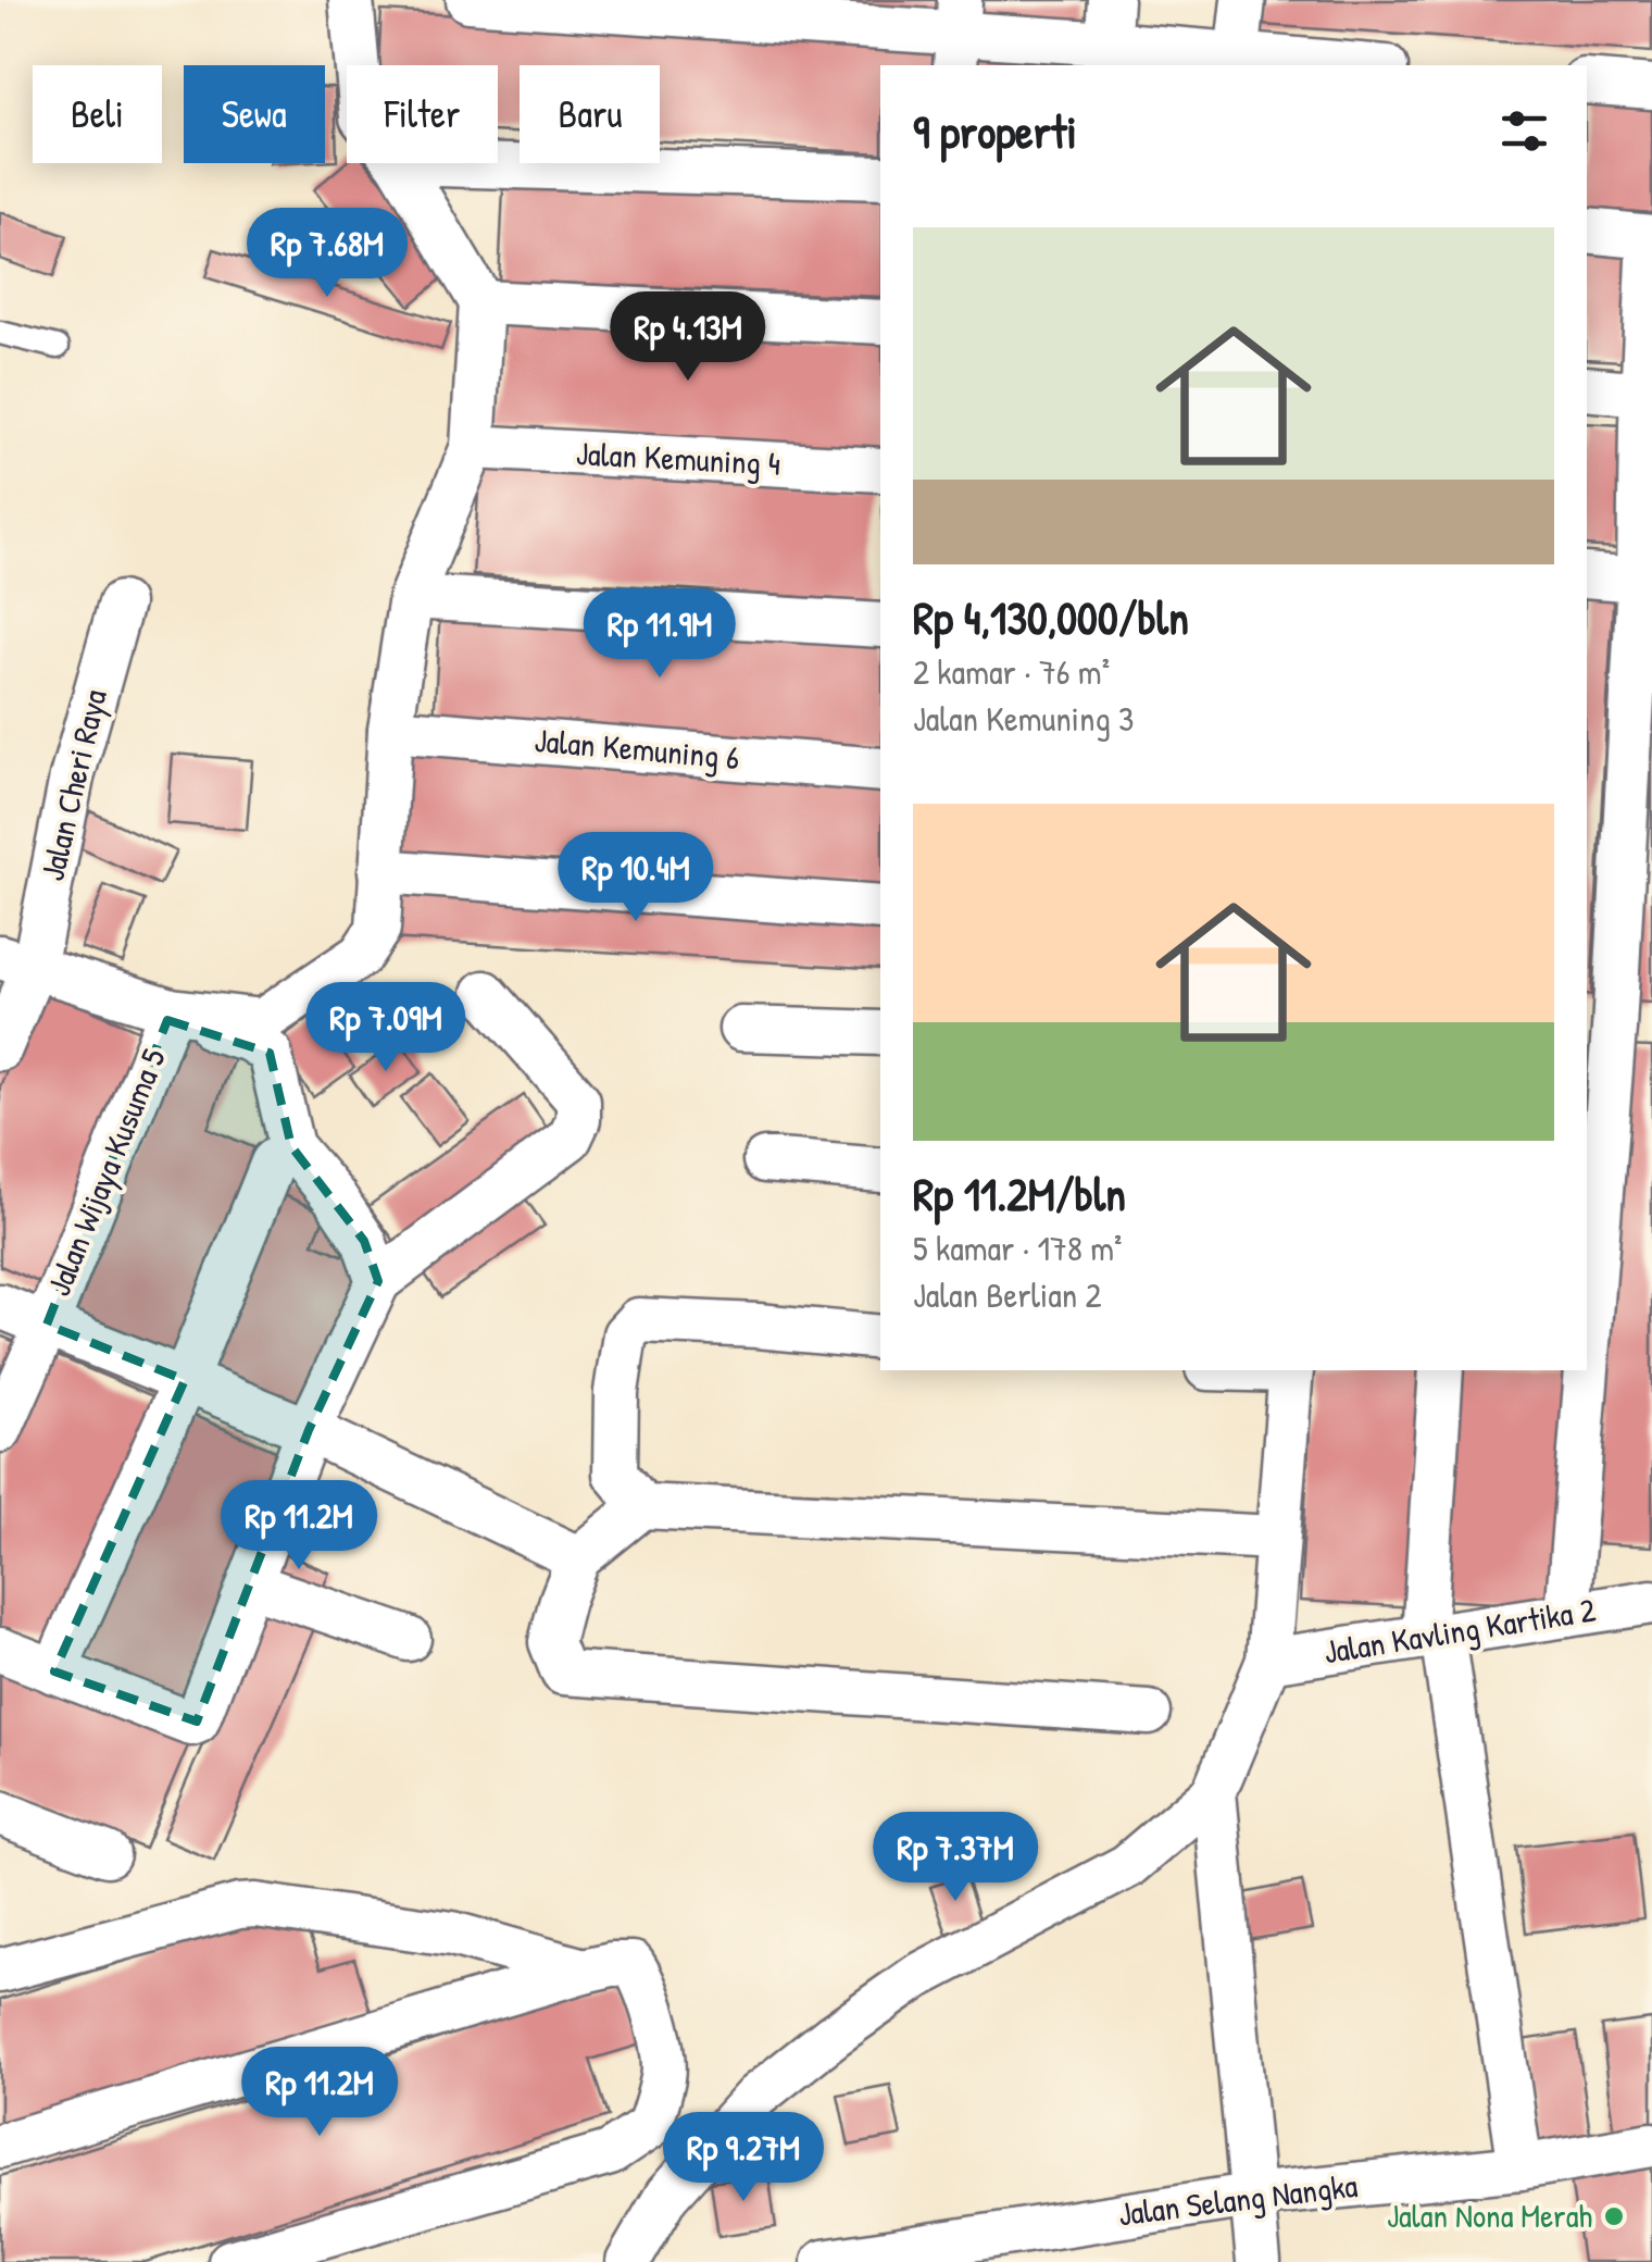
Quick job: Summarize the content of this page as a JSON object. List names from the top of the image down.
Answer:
{
  "streets": {
    "street": [
      "Jalan Kemuning 4",
      "Jalan Kemuning 6",
      "Jalan Cheri Raya",
      "Jalan Wijaya Kusuma 5",
      "Jalan Kavling Kartika 2",
      "Jalan Selang Nangka"
    ]
  },
  "places": ["Jalan Nona Merah"],
  "page": {
    "chip": [
      "Beli",
      "Sewa",
      "Filter",
      "Baru"
    ],
    "heading": "9 properti",
    "list": [
      {
        "name": "Rp 4,130,000/bln",
        "note": "2 kamar · 76 m² · Jalan Kemuning 3"
      },
      {
        "name": "Rp 11.2M/bln",
        "note": "5 kamar · 178 m² · Jalan Berlian 2"
      }
    ],
    "price": [
      "Rp 7.68M",
      "Rp 4.13M",
      "Rp 11.9M",
      "Rp 10.4M",
      "Rp 7.09M",
      "Rp 11.2M",
      "Rp 7.37M",
      "Rp 11.2M",
      "Rp 9.27M"
    ]
  }
}
